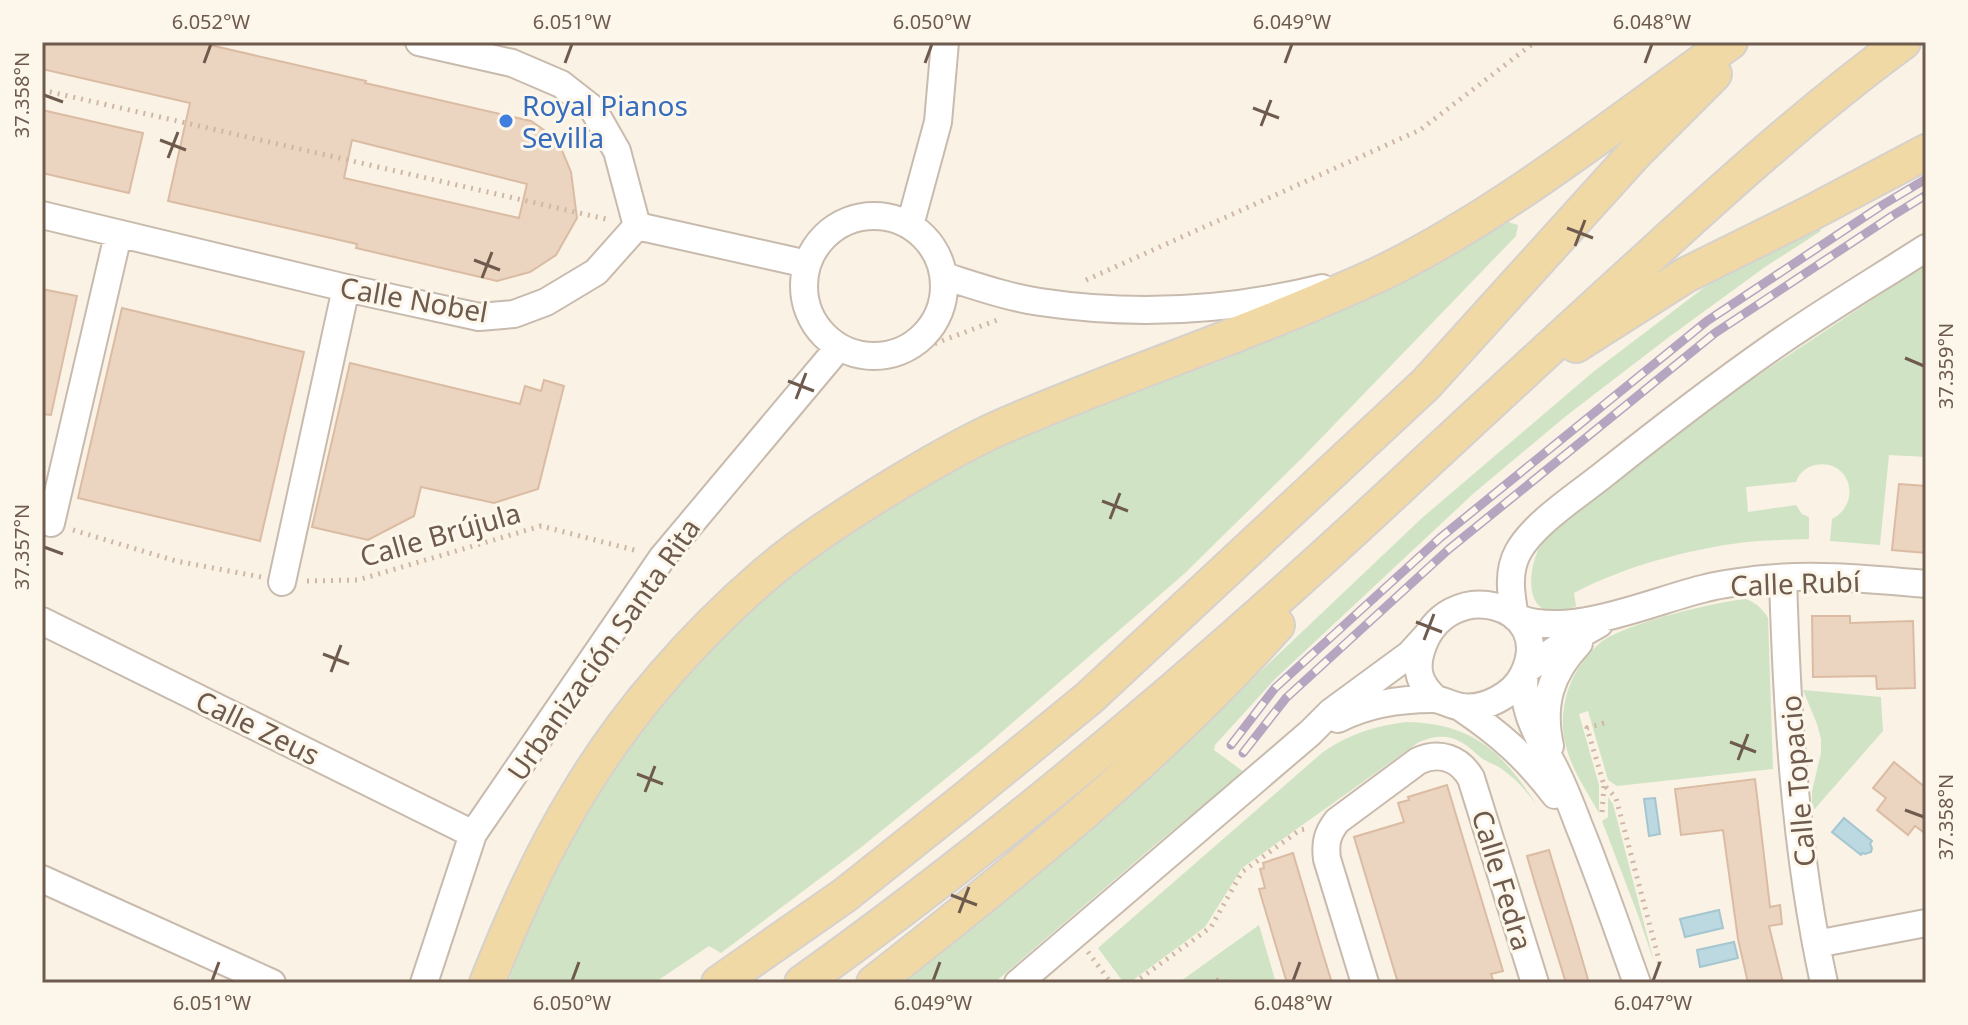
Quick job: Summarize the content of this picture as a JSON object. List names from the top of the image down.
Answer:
{
  "streets": {
    "street": [
      "Calle Nobel",
      "Calle Rubí",
      "Urbanización Santa Rita",
      "Calle Zeus",
      "Calle Topacio",
      "Calle Fedra"
    ],
    "path": ["Calle Brújula"]
  },
  "crossings": [
    ["Calle Brújula", "Urbanización Santa Rita"],
    ["Calle Rubí", "Calle Topacio"],
    ["Urbanización Santa Rita", "Calle Zeus"]
  ],
  "places": ["Royal Pianos Sevilla"],
  "coordinates": [
    "6.052°W",
    "6.051°W",
    "6.050°W",
    "6.049°W",
    "6.048°W",
    "37.358°N",
    "37.359°N",
    "37.357°N",
    "6.047°W"
  ]
}
